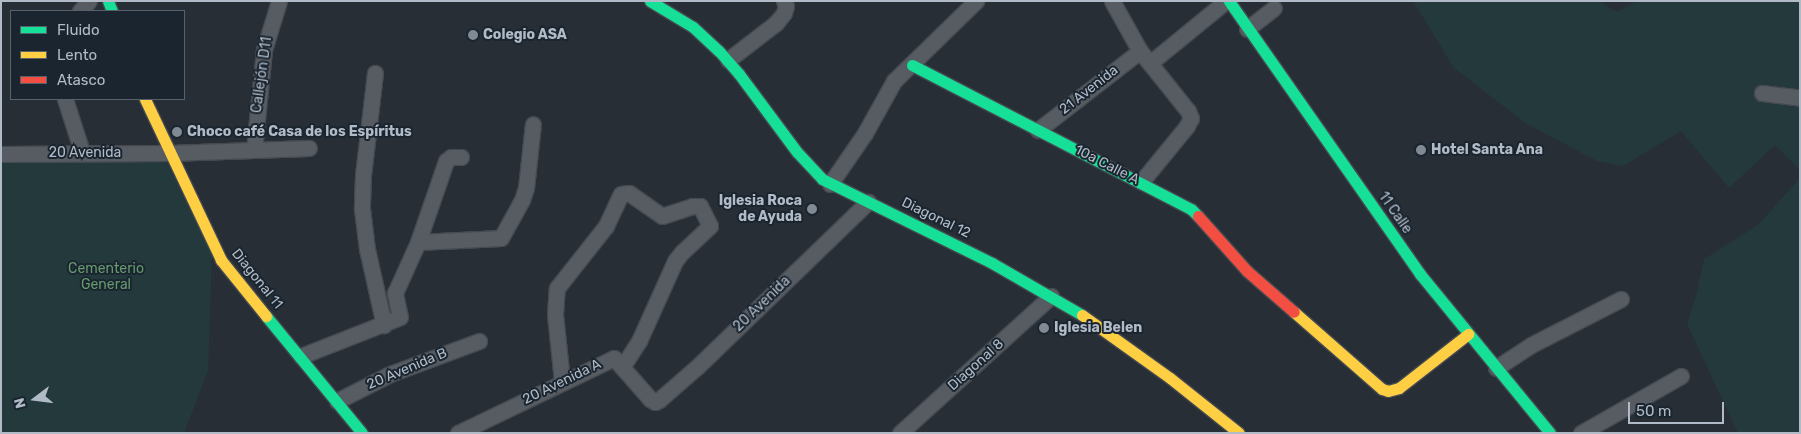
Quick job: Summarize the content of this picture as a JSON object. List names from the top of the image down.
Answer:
{
  "streets": {
    "street": [
      "Callejón D11",
      "21 Avenida",
      "20 Avenida",
      "10a Calle A",
      "11 Calle",
      "Diagonal 12",
      "Diagonal 11",
      "Diagonal 8",
      "20 Avenida B",
      "20 Avenida A"
    ]
  },
  "crossings": [
    ["Callejón D11", "20 Avenida"],
    ["21 Avenida", "10a Calle A"],
    ["20 Avenida", "Diagonal 12"],
    ["20 Avenida", "Diagonal 11"],
    ["20 Avenida", "20 Avenida A"],
    ["10a Calle A", "11 Calle"],
    ["Diagonal 12", "Diagonal 8"],
    ["Diagonal 11", "20 Avenida B"]
  ],
  "parks": ["Cementerio General"],
  "places": [
    "Colegio ASA",
    "Choco café Casa de los Espíritus",
    "Hotel Santa Ana",
    "Iglesia Roca de Ayuda",
    "Iglesia Belen"
  ],
  "legend": ["Fluido", "Lento", "Atasco"],
  "scale_bar": "50 m",
  "north": "left"
}
